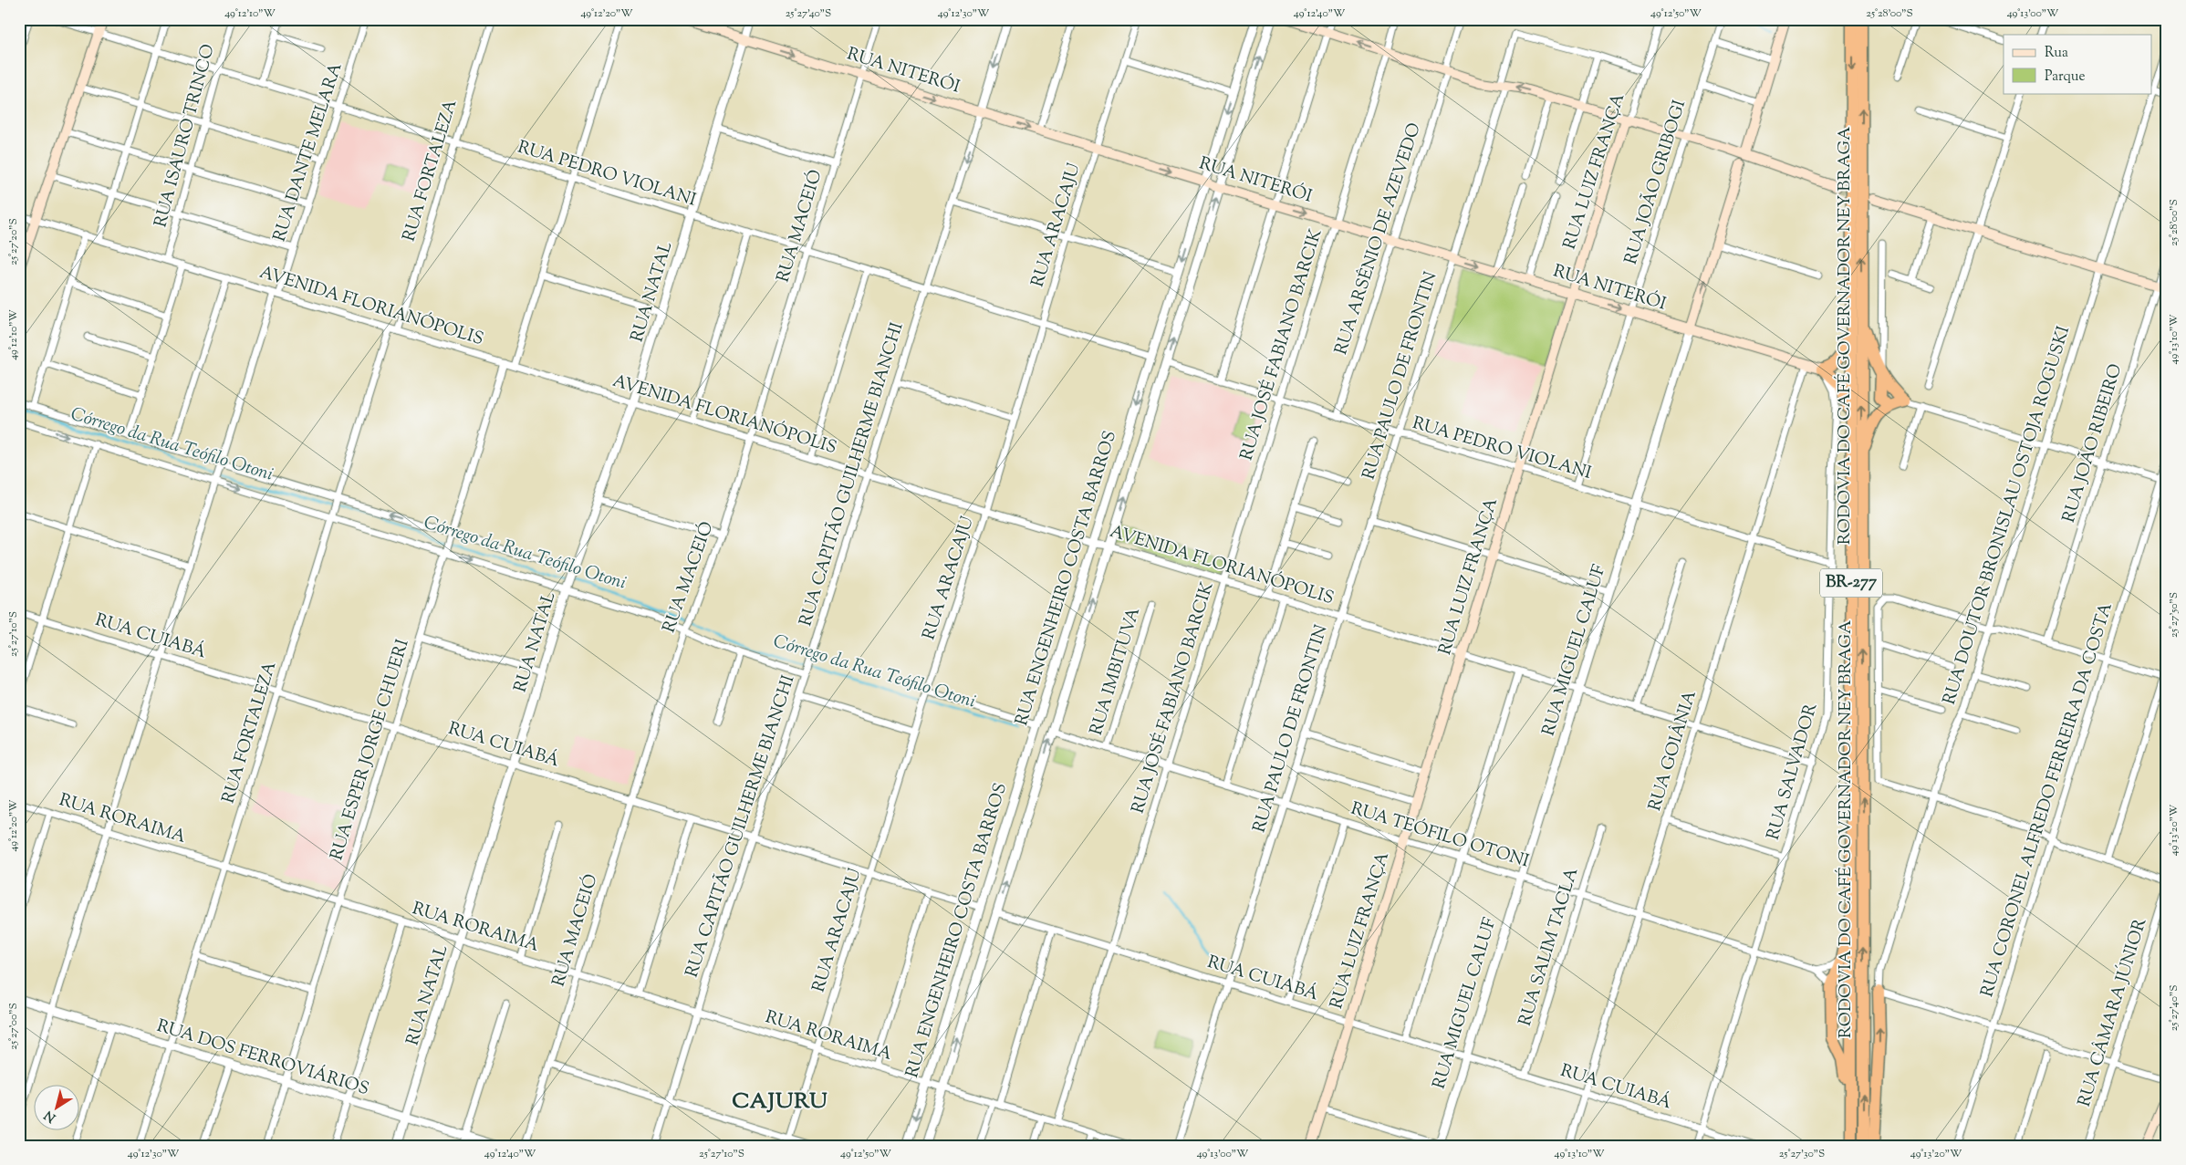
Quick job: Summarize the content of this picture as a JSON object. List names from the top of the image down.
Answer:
{
  "streets": {
    "highway": ["RODOVIA DO CAFÉ GOVERNADOR NEY BRAGA", "BR-277"],
    "main road": ["RUA NITERÓI", "RUA LUIZ FRANÇA", "RUA MIGUEL CALUF"],
    "street": [
      "RUA ISAURO TRINCO",
      "RUA DANTE MELARA",
      "RUA FORTALEZA",
      "RUA PEDRO VIOLANI",
      "RUA JOÃO GRIBOGI",
      "RUA ARACAJU",
      "RUA MACEIÓ",
      "RUA ARSÊNIO DE AZEVEDO",
      "RUA NATAL",
      "AVENIDA FLORIANÓPOLIS",
      "RUA JOSÉ FABIANO BARCIK",
      "RUA PAULO DE FRONTIN",
      "RUA JOÃO RIBEIRO",
      "RUA CAPITÃO GUILHERME BIANCHI",
      "RUA DOUTOR BRONISLAU OSTOJA ROGUSKI",
      "RUA ENGENHEIRO COSTA BARROS",
      "RUA CUIABÁ",
      "RUA IMBITUVA",
      "RUA ESPER JORGE CHUERI",
      "RUA GOIÂNIA",
      "RUA SALVADOR",
      "RUA CORONEL ALFREDO FERREIRA DA COSTA",
      "RUA RORAIMA",
      "RUA TEÓFILO OTONI",
      "RUA SALIM TACLA",
      "RUA CÂMARA JÚNIOR",
      "RUA DOS FERROVIÁRIOS"
    ]
  },
  "crossings": [
    ["RUA NITERÓI", "RUA LUIZ FRANÇA"],
    ["RUA NITERÓI", "RUA JOÃO GRIBOGI"],
    ["RUA NITERÓI", "RUA ARACAJU"],
    ["RUA NITERÓI", "RUA MACEIÓ"],
    ["RUA NITERÓI", "RUA ARSÊNIO DE AZEVEDO"],
    ["RUA NITERÓI", "RUA NATAL"],
    ["RUA NITERÓI", "RUA JOSÉ FABIANO BARCIK"],
    ["RUA NITERÓI", "RUA PAULO DE FRONTIN"],
    ["RUA NITERÓI", "RUA CAPITÃO GUILHERME BIANCHI"],
    ["RUA NITERÓI", "RUA ENGENHEIRO COSTA BARROS"],
    ["RUA NITERÓI", "RUA MIGUEL CALUF"],
    ["RUA NITERÓI", "RUA GOIÂNIA"],
    ["RUA NITERÓI", "RUA SALVADOR"],
    ["RUA ISAURO TRINCO", "RUA PEDRO VIOLANI"],
    ["RUA ISAURO TRINCO", "AVENIDA FLORIANÓPOLIS"],
    ["RUA DANTE MELARA", "RUA PEDRO VIOLANI"],
    ["RUA DANTE MELARA", "AVENIDA FLORIANÓPOLIS"],
    ["RUA DANTE MELARA", "RUA CUIABÁ"],
    ["RUA DANTE MELARA", "RUA RORAIMA"],
    ["RUA DANTE MELARA", "RUA DOS FERROVIÁRIOS"],
    ["RUA FORTALEZA", "RUA PEDRO VIOLANI"],
    ["RUA FORTALEZA", "AVENIDA FLORIANÓPOLIS"],
    ["RUA FORTALEZA", "RUA CUIABÁ"],
    ["RUA FORTALEZA", "RUA RORAIMA"],
    ["RUA FORTALEZA", "RUA DOS FERROVIÁRIOS"],
    ["RUA LUIZ FRANÇA", "RUA PEDRO VIOLANI"],
    ["RUA LUIZ FRANÇA", "AVENIDA FLORIANÓPOLIS"],
    ["RUA LUIZ FRANÇA", "RUA CUIABÁ"],
    ["RUA LUIZ FRANÇA", "RUA TEÓFILO OTONI"],
    ["RUA PEDRO VIOLANI", "RUA JOÃO GRIBOGI"],
    ["RUA PEDRO VIOLANI", "RUA ARACAJU"],
    ["RUA PEDRO VIOLANI", "RUA MACEIÓ"],
    ["RUA PEDRO VIOLANI", "RUA ARSÊNIO DE AZEVEDO"],
    ["RUA PEDRO VIOLANI", "RUA NATAL"],
    ["RUA PEDRO VIOLANI", "RUA JOSÉ FABIANO BARCIK"],
    ["RUA PEDRO VIOLANI", "RUA PAULO DE FRONTIN"],
    ["RUA PEDRO VIOLANI", "RUA CAPITÃO GUILHERME BIANCHI"],
    ["RUA PEDRO VIOLANI", "RUA ENGENHEIRO COSTA BARROS"],
    ["RUA PEDRO VIOLANI", "RUA MIGUEL CALUF"],
    ["RUA PEDRO VIOLANI", "RUA GOIÂNIA"],
    ["RUA PEDRO VIOLANI", "RUA SALVADOR"],
    ["RUA ARACAJU", "AVENIDA FLORIANÓPOLIS"],
    ["RUA ARACAJU", "RUA CUIABÁ"],
    ["RUA ARACAJU", "RUA RORAIMA"],
    ["RUA MACEIÓ", "AVENIDA FLORIANÓPOLIS"],
    ["RUA MACEIÓ", "RUA CUIABÁ"],
    ["RUA MACEIÓ", "RUA RORAIMA"],
    ["RUA NATAL", "AVENIDA FLORIANÓPOLIS"],
    ["RUA NATAL", "RUA CUIABÁ"],
    ["RUA NATAL", "RUA RORAIMA"],
    ["RUA NATAL", "RUA DOS FERROVIÁRIOS"],
    ["AVENIDA FLORIANÓPOLIS", "RUA JOSÉ FABIANO BARCIK"],
    ["AVENIDA FLORIANÓPOLIS", "RUA PAULO DE FRONTIN"],
    ["AVENIDA FLORIANÓPOLIS", "RUA CAPITÃO GUILHERME BIANCHI"],
    ["AVENIDA FLORIANÓPOLIS", "RUA ENGENHEIRO COSTA BARROS"],
    ["AVENIDA FLORIANÓPOLIS", "RUA MIGUEL CALUF"],
    ["AVENIDA FLORIANÓPOLIS", "RUA ESPER JORGE CHUERI"],
    ["AVENIDA FLORIANÓPOLIS", "RUA GOIÂNIA"],
    ["AVENIDA FLORIANÓPOLIS", "RUA SALVADOR"],
    ["RUA JOSÉ FABIANO BARCIK", "RUA CUIABÁ"],
    ["RUA JOSÉ FABIANO BARCIK", "RUA RORAIMA"],
    ["RUA JOSÉ FABIANO BARCIK", "RUA TEÓFILO OTONI"],
    ["RUA PAULO DE FRONTIN", "RUA CUIABÁ"],
    ["RUA PAULO DE FRONTIN", "RUA TEÓFILO OTONI"],
    ["RUA CAPITÃO GUILHERME BIANCHI", "RUA CUIABÁ"],
    ["RUA CAPITÃO GUILHERME BIANCHI", "RUA RORAIMA"],
    ["RUA ENGENHEIRO COSTA BARROS", "RUA CUIABÁ"],
    ["RUA ENGENHEIRO COSTA BARROS", "RUA RORAIMA"],
    ["RUA ENGENHEIRO COSTA BARROS", "RUA TEÓFILO OTONI"],
    ["RUA CUIABÁ", "RUA MIGUEL CALUF"],
    ["RUA CUIABÁ", "RUA ESPER JORGE CHUERI"],
    ["RUA CUIABÁ", "RUA GOIÂNIA"],
    ["RUA CUIABÁ", "RUA SALVADOR"],
    ["RUA CUIABÁ", "RUA SALIM TACLA"],
    ["RUA MIGUEL CALUF", "RUA TEÓFILO OTONI"],
    ["RUA IMBITUVA", "RUA TEÓFILO OTONI"],
    ["RUA ESPER JORGE CHUERI", "RUA RORAIMA"],
    ["RUA ESPER JORGE CHUERI", "RUA DOS FERROVIÁRIOS"],
    ["RUA GOIÂNIA", "RUA TEÓFILO OTONI"],
    ["RUA SALVADOR", "RUA TEÓFILO OTONI"],
    ["RUA TEÓFILO OTONI", "RUA SALIM TACLA"]
  ],
  "one_way": ["RUA NITERÓI"],
  "districts": ["CAJURU"],
  "water": ["Córrego da Rua Teófilo Otoni"],
  "legend": ["Rua", "Parque"],
  "north": "bottom left",
  "coordinates": [
    "49°12'10\"W",
    "49°12'20\"W",
    "25°27'40\"S",
    "49°12'30\"W",
    "49°12'40\"W",
    "49°12'50\"W",
    "25°28'00\"S",
    "49°13'00\"W",
    "25°27'20\"S",
    "49°13'10\"W",
    "25°27'50\"S",
    "25°27'10\"S",
    "49°13'20\"W",
    "25°27'00\"S",
    "25°27'30\"S"
  ]
}
